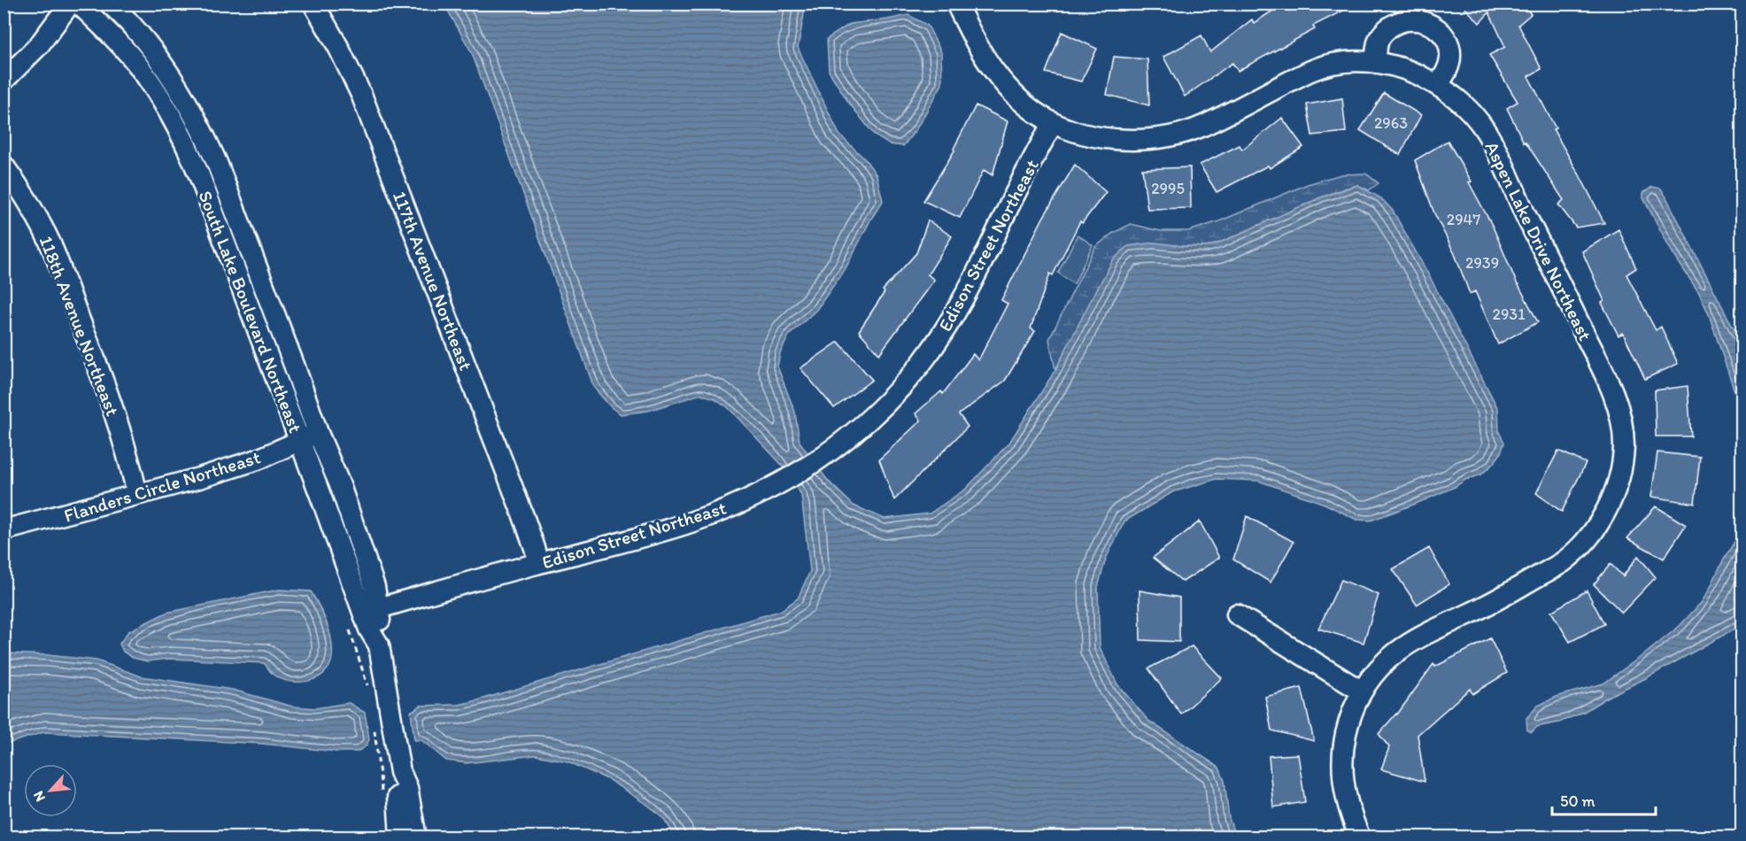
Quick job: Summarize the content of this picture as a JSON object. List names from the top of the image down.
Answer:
{
  "streets": {
    "street": [
      "Aspen Lake Drive Northeast",
      "Edison Street Northeast",
      "117th Avenue Northeast",
      "South Lake Boulevard Northeast",
      "118th Avenue Northeast",
      "Flanders Circle Northeast"
    ]
  },
  "crossings": [
    ["Aspen Lake Drive Northeast", "Edison Street Northeast"],
    ["Edison Street Northeast", "117th Avenue Northeast"],
    ["Edison Street Northeast", "South Lake Boulevard Northeast"],
    ["South Lake Boulevard Northeast", "Flanders Circle Northeast"],
    ["118th Avenue Northeast", "Flanders Circle Northeast"]
  ],
  "house_numbers": [
    "2963",
    "2995",
    "2947",
    "2939",
    "2931"
  ],
  "scale_bar": "50 m",
  "north": "bottom left"
}
